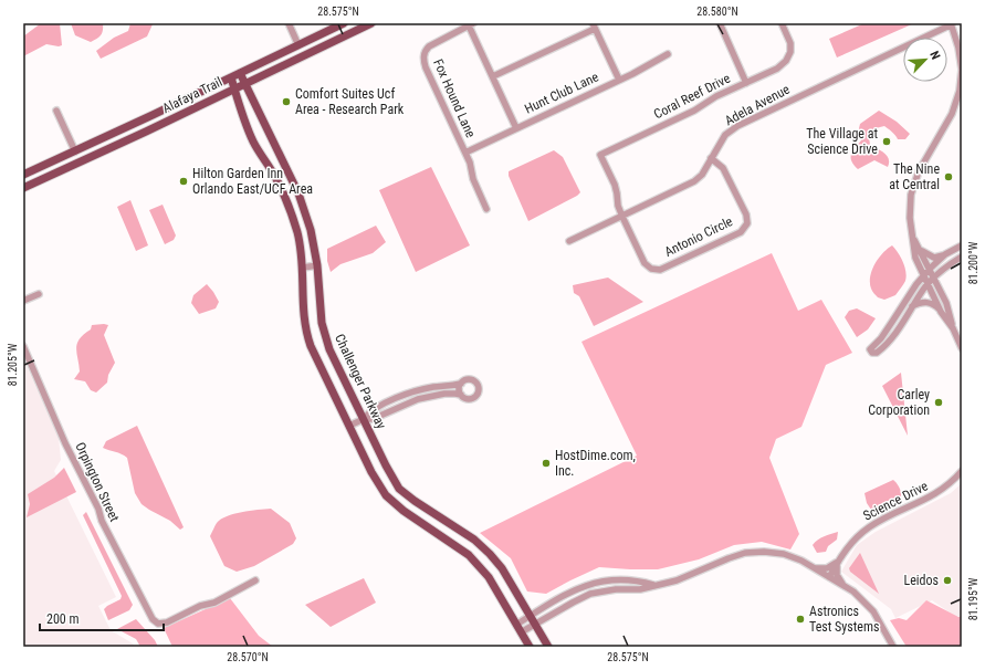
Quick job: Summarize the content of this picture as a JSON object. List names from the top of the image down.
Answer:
{
  "streets": {
    "main road": ["Alafaya Trail", "Challenger Parkway"],
    "street": [
      "Hunt Club Lane",
      "Coral Reef Drive",
      "Fox Hound Lane",
      "Adela Avenue",
      "Antonio Circle",
      "Orpington Street",
      "Science Drive"
    ]
  },
  "crossings": [
    ["Hunt Club Lane", "Fox Hound Lane"],
    ["Alafaya Trail", "Challenger Parkway"],
    ["Coral Reef Drive", "Antonio Circle"],
    ["Adela Avenue", "Antonio Circle"]
  ],
  "places": [
    "Comfort Suites Ucf Area - Research Park",
    "The Village at Science Drive",
    "The Nine at Central",
    "Hilton Garden Inn Orlando East/UCF Area",
    "Carley Corporation",
    "HostDime.com, Inc.",
    "Leidos",
    "Astronics Test Systems"
  ],
  "scale_bar": "200 m",
  "north": "top right",
  "coordinates": [
    "28.575°N",
    "28.580°N",
    "81.200°W",
    "81.205°W",
    "81.195°W",
    "28.570°N"
  ]
}
